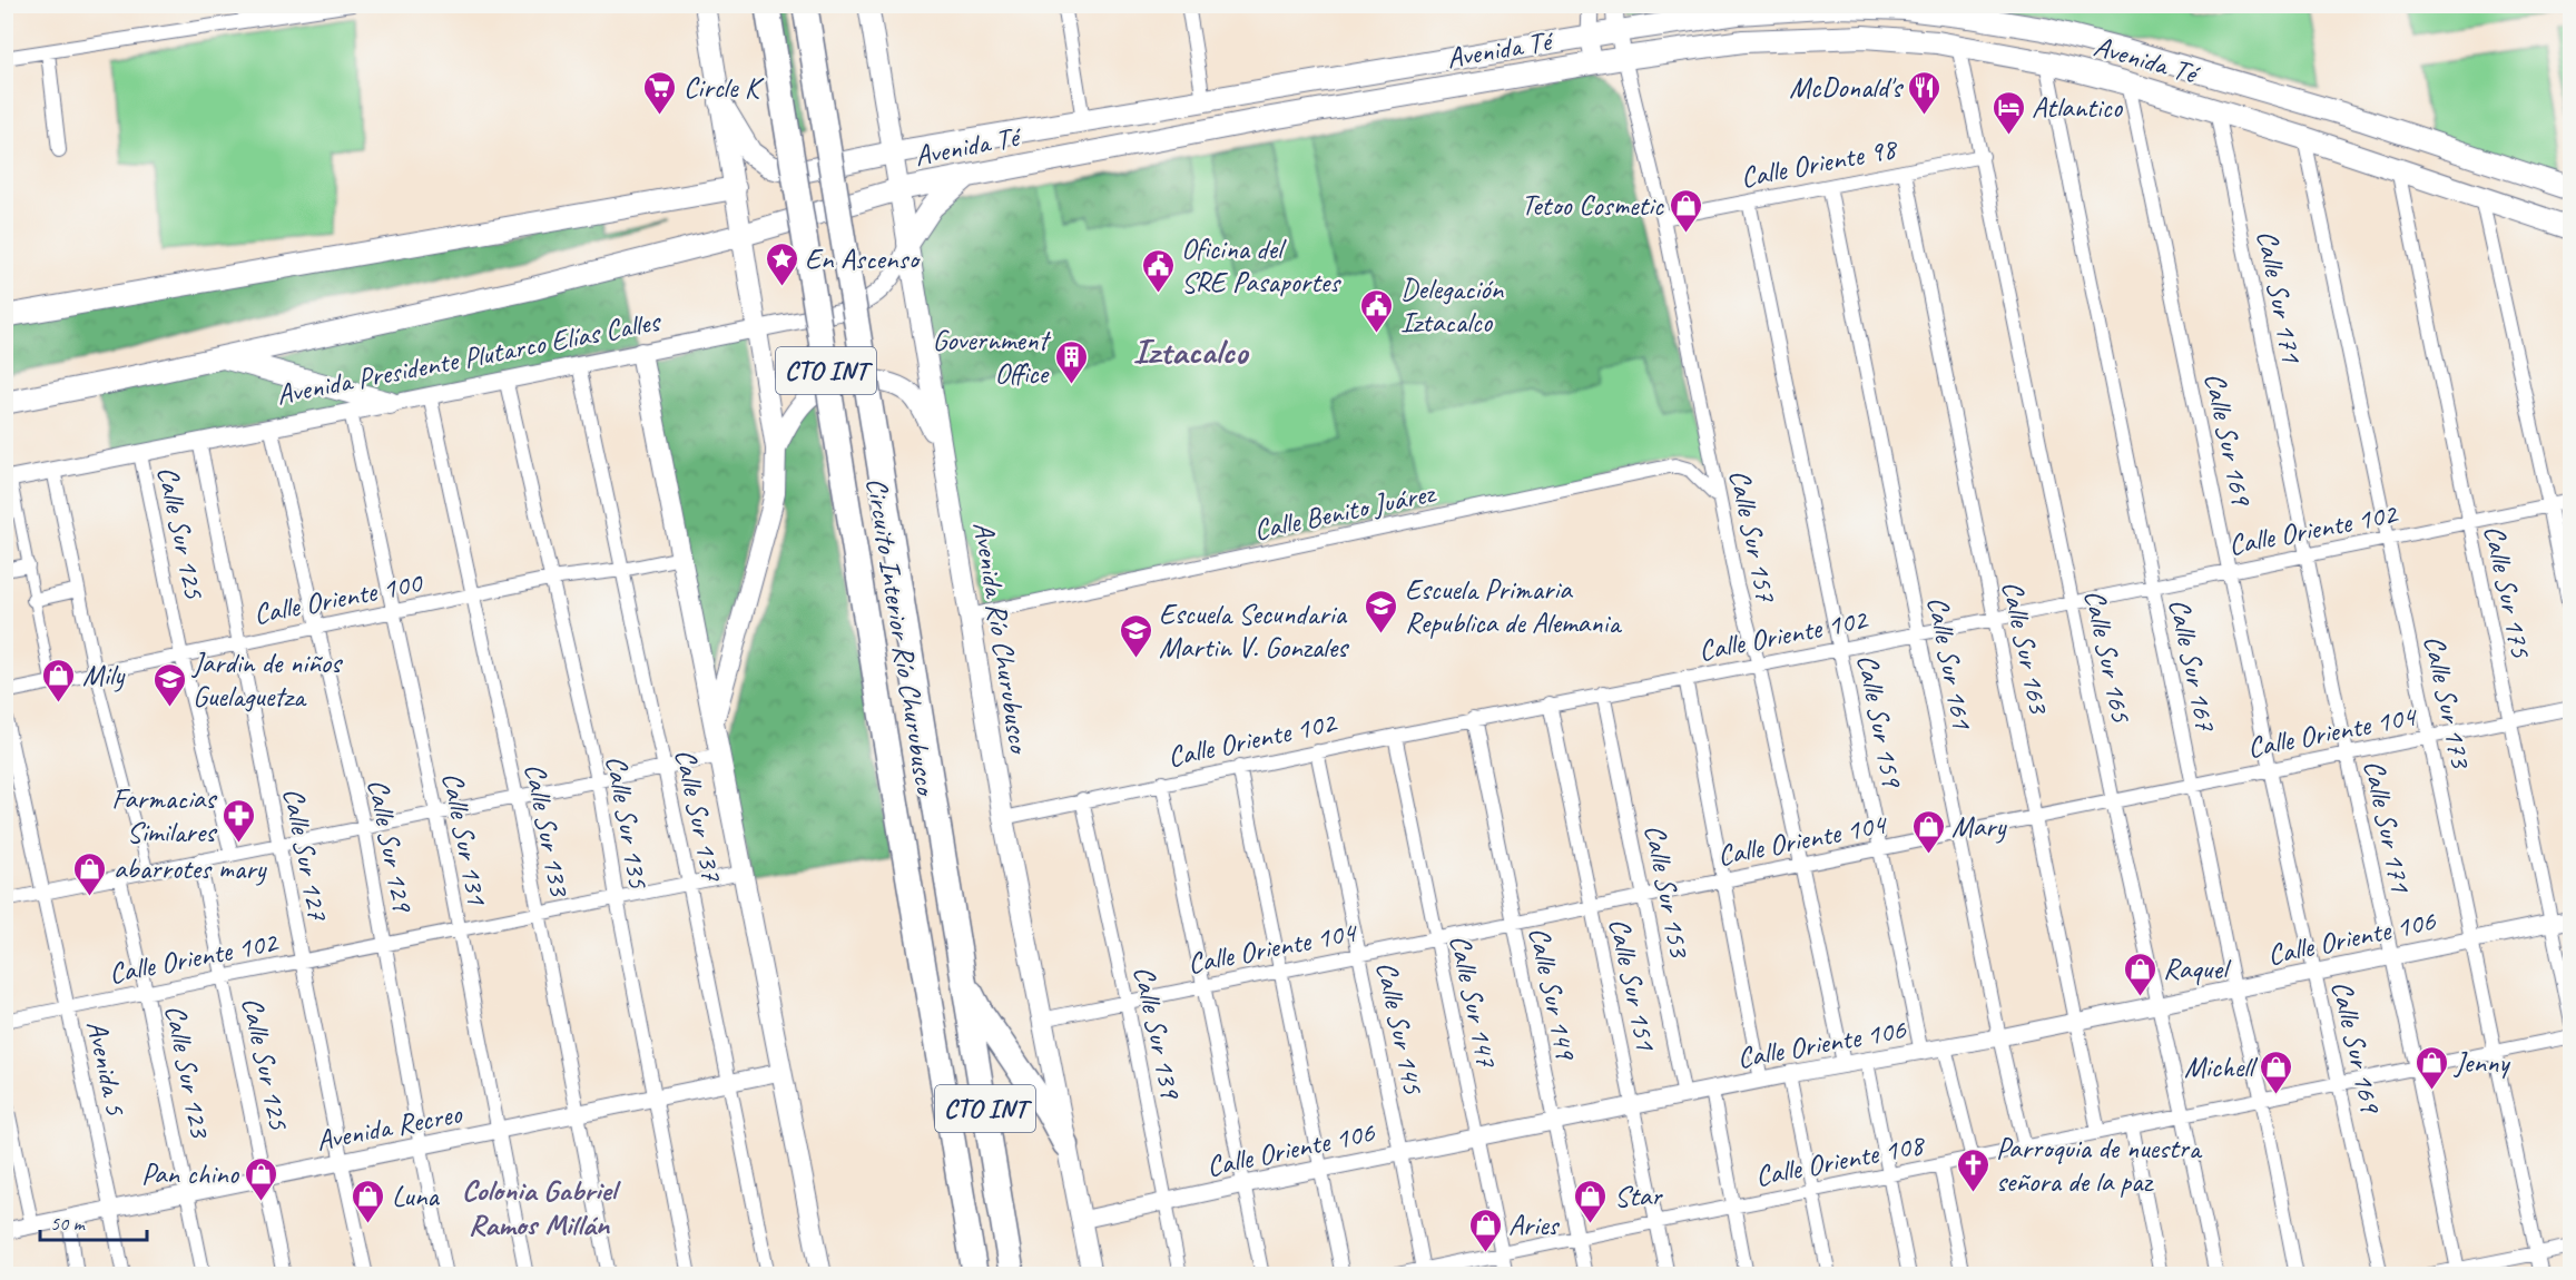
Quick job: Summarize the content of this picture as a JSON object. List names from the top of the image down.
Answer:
{
  "streets": {
    "highway": ["CTO INT", "Circuito Interior Río Churubusco"],
    "main road": ["Avenida Té", "Avenida Presidente Plutarco Elías Calles", "Avenida Río Churubusco"],
    "street": [
      "Calle Oriente 98",
      "Calle Sur 171",
      "Calle Sur 169",
      "Calle Benito Juárez",
      "Calle Oriente 102",
      "Calle Sur 125",
      "Calle Sur 157",
      "Calle Sur 175",
      "Calle Oriente 100",
      "Calle Sur 163",
      "Calle Sur 165",
      "Calle Sur 161",
      "Calle Sur 167",
      "Calle Sur 173",
      "Calle Sur 159",
      "Calle Oriente 104",
      "Calle Sur 137",
      "Calle Sur 135",
      "Calle Sur 133",
      "Calle Sur 131",
      "Calle Sur 129",
      "Calle Sur 127",
      "Calle Sur 153",
      "Calle Oriente 106",
      "Calle Sur 151",
      "Calle Sur 149",
      "Calle Sur 147",
      "Calle Sur 145",
      "Calle Sur 139",
      "Avenida 5",
      "Calle Sur 123",
      "Avenida Recreo",
      "Calle Oriente 108"
    ]
  },
  "crossings": [
    ["Avenida Té", "Calle Sur 171"],
    ["Avenida Té", "Avenida Presidente Plutarco Elías Calles"],
    ["Avenida Té", "CTO INT"],
    ["Avenida Té", "Calle Sur 169"],
    ["Avenida Té", "Calle Sur 157"],
    ["Avenida Té", "Calle Sur 175"],
    ["Avenida Té", "Avenida Río Churubusco"],
    ["Avenida Té", "Calle Sur 165"],
    ["Avenida Té", "Calle Sur 167"],
    ["Avenida Té", "Calle Sur 173"],
    ["Calle Oriente 98", "Calle Sur 157"],
    ["Calle Oriente 98", "Calle Sur 163"],
    ["Calle Oriente 98", "Calle Sur 165"],
    ["Calle Oriente 98", "Calle Sur 161"],
    ["Calle Oriente 98", "Calle Sur 159"],
    ["Calle Sur 171", "Calle Oriente 102"],
    ["Calle Sur 171", "Calle Oriente 104"],
    ["Calle Sur 171", "Calle Oriente 106"],
    ["Calle Sur 171", "Calle Oriente 108"],
    ["Avenida Presidente Plutarco Elías Calles", "CTO INT"],
    ["Avenida Presidente Plutarco Elías Calles", "Calle Sur 125"],
    ["Avenida Presidente Plutarco Elías Calles", "Avenida Río Churubusco"],
    ["Avenida Presidente Plutarco Elías Calles", "Calle Sur 137"],
    ["Avenida Presidente Plutarco Elías Calles", "Calle Sur 135"],
    ["Avenida Presidente Plutarco Elías Calles", "Calle Sur 133"],
    ["Avenida Presidente Plutarco Elías Calles", "Calle Sur 131"],
    ["Avenida Presidente Plutarco Elías Calles", "Calle Sur 129"],
    ["Avenida Presidente Plutarco Elías Calles", "Calle Sur 127"],
    ["CTO INT", "Calle Oriente 102"],
    ["CTO INT", "Calle Oriente 100"],
    ["CTO INT", "Avenida Recreo"],
    ["Calle Sur 169", "Calle Oriente 102"],
    ["Calle Sur 169", "Calle Oriente 104"],
    ["Calle Sur 169", "Calle Oriente 106"],
    ["Calle Sur 169", "Calle Oriente 108"],
    ["Calle Benito Juárez", "Calle Sur 157"],
    ["Calle Benito Juárez", "Avenida Río Churubusco"],
    ["Calle Oriente 102", "Calle Sur 125"],
    ["Calle Oriente 102", "Calle Sur 157"],
    ["Calle Oriente 102", "Calle Sur 175"],
    ["Calle Oriente 102", "Avenida Río Churubusco"],
    ["Calle Oriente 102", "Calle Sur 163"],
    ["Calle Oriente 102", "Calle Sur 165"],
    ["Calle Oriente 102", "Calle Sur 161"],
    ["Calle Oriente 102", "Calle Sur 167"],
    ["Calle Oriente 102", "Calle Sur 173"],
    ["Calle Oriente 102", "Calle Sur 159"],
    ["Calle Oriente 102", "Calle Sur 137"],
    ["Calle Oriente 102", "Calle Sur 135"],
    ["Calle Oriente 102", "Calle Sur 133"],
    ["Calle Oriente 102", "Calle Sur 131"],
    ["Calle Oriente 102", "Calle Sur 129"],
    ["Calle Oriente 102", "Calle Sur 127"],
    ["Calle Oriente 102", "Calle Sur 153"],
    ["Calle Oriente 102", "Calle Sur 151"],
    ["Calle Oriente 102", "Calle Sur 149"],
    ["Calle Oriente 102", "Calle Sur 147"],
    ["Calle Oriente 102", "Calle Sur 145"],
    ["Calle Oriente 102", "Calle Sur 139"],
    ["Calle Oriente 102", "Avenida 5"],
    ["Calle Oriente 102", "Calle Sur 123"],
    ["Calle Sur 125", "Calle Oriente 100"],
    ["Calle Sur 125", "Avenida Recreo"],
    ["Calle Sur 157", "Calle Oriente 104"],
    ["Calle Sur 157", "Calle Oriente 106"],
    ["Calle Sur 175", "Calle Oriente 104"],
    ["Calle Sur 175", "Calle Oriente 106"],
    ["Calle Oriente 100", "Calle Sur 137"],
    ["Calle Oriente 100", "Calle Sur 135"],
    ["Calle Oriente 100", "Calle Sur 133"],
    ["Calle Oriente 100", "Calle Sur 131"],
    ["Calle Oriente 100", "Calle Sur 129"],
    ["Calle Oriente 100", "Calle Sur 127"],
    ["Avenida Río Churubusco", "Calle Oriente 104"],
    ["Avenida Río Churubusco", "Calle Oriente 106"],
    ["Calle Sur 163", "Calle Oriente 104"],
    ["Calle Sur 163", "Calle Oriente 106"],
    ["Calle Sur 163", "Calle Oriente 108"],
    ["Calle Sur 165", "Calle Oriente 104"],
    ["Calle Sur 165", "Calle Oriente 106"],
    ["Calle Sur 165", "Calle Oriente 108"],
    ["Calle Sur 161", "Calle Oriente 104"],
    ["Calle Sur 161", "Calle Oriente 106"],
    ["Calle Sur 161", "Calle Oriente 108"],
    ["Calle Sur 167", "Calle Oriente 104"],
    ["Calle Sur 167", "Calle Oriente 106"],
    ["Calle Sur 167", "Calle Oriente 108"],
    ["Calle Sur 173", "Calle Oriente 104"],
    ["Calle Sur 173", "Calle Oriente 106"],
    ["Calle Sur 173", "Calle Oriente 108"],
    ["Calle Sur 159", "Calle Oriente 104"],
    ["Calle Sur 159", "Calle Oriente 106"],
    ["Calle Oriente 104", "Calle Sur 153"],
    ["Calle Oriente 104", "Calle Sur 151"],
    ["Calle Oriente 104", "Calle Sur 149"],
    ["Calle Oriente 104", "Calle Sur 147"],
    ["Calle Oriente 104", "Calle Sur 145"],
    ["Calle Oriente 104", "Calle Sur 139"],
    ["Calle Sur 137", "Avenida Recreo"],
    ["Calle Sur 135", "Avenida Recreo"],
    ["Calle Sur 133", "Avenida Recreo"],
    ["Calle Sur 131", "Avenida Recreo"],
    ["Calle Sur 129", "Avenida Recreo"],
    ["Calle Sur 127", "Avenida Recreo"],
    ["Calle Sur 153", "Calle Oriente 106"],
    ["Calle Oriente 106", "Calle Sur 151"],
    ["Calle Oriente 106", "Calle Sur 149"],
    ["Calle Oriente 106", "Calle Sur 147"],
    ["Calle Oriente 106", "Calle Sur 145"],
    ["Calle Oriente 106", "Calle Sur 139"],
    ["Calle Sur 151", "Calle Oriente 108"],
    ["Calle Sur 149", "Calle Oriente 108"],
    ["Calle Sur 147", "Calle Oriente 108"],
    ["Calle Sur 145", "Calle Oriente 108"],
    ["Avenida 5", "Avenida Recreo"],
    ["Calle Sur 123", "Avenida Recreo"]
  ],
  "districts": ["Iztacalco", "Colonia Gabriel Ramos Millán"],
  "places": {
    "supermarket": ["Circle K"],
    "restaurant": ["McDonald's"],
    "hotel": ["Atlantico"],
    "shop": [
      "Tetoo Cosmetic",
      "Mily",
      "Mary",
      "abarrotes mary",
      "Raquel",
      "Jenny",
      "Michell",
      "Pan chino",
      "Luna",
      "Star",
      "Aries"
    ],
    "place": ["En Ascenso"],
    "public building": ["Oficina del SRE Pasaportes", "Delegación Iztacalco"],
    "building": ["Government Office"],
    "school or university": ["Escuela Primaria Republica de Alemania", "Escuela Secundaria Martin V. Gonzales", "Jardin de niños Guelaguetza"],
    "pharmacy": ["Farmacias Similares"],
    "church": ["Parroquia de nuestra señora de la paz"]
  },
  "scale_bar": "50 m"
}
